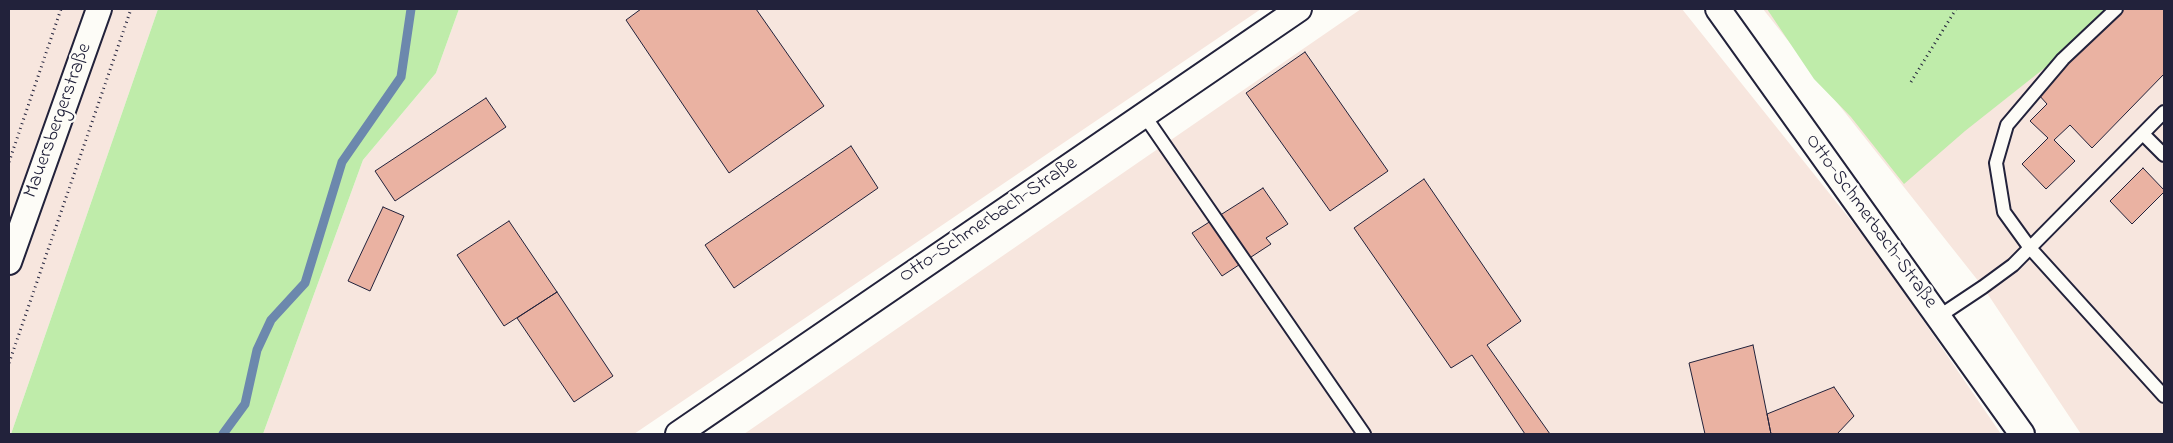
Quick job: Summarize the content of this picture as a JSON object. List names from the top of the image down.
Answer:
{
  "streets": {
    "street": ["Mauersbergerstraße", "Otto-Schmerbach-Straße"]
  }
}
